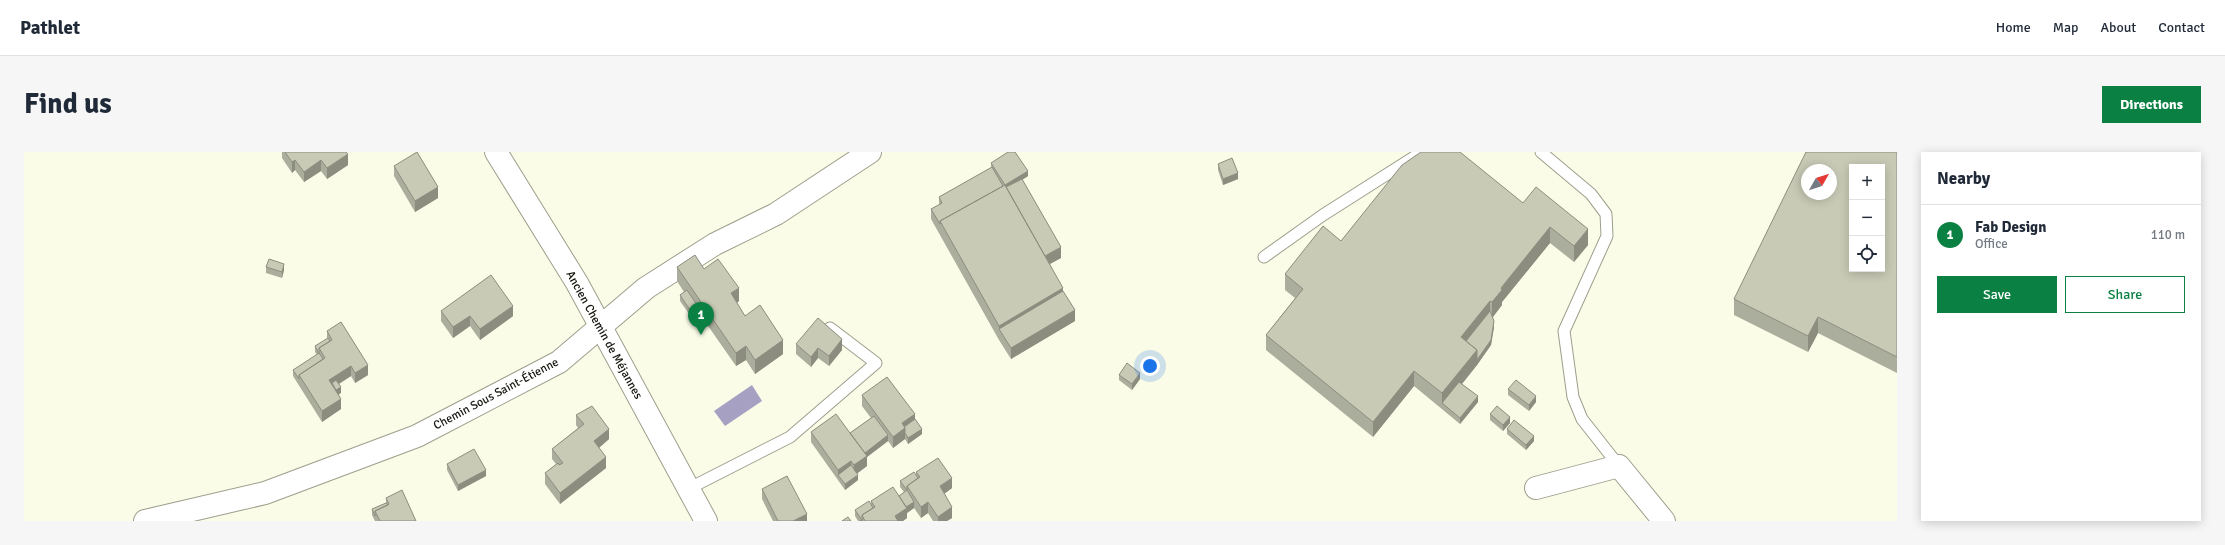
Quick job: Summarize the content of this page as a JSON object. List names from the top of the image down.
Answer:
{
  "streets": {
    "street": ["Ancien Chemin de Méjannes", "Chemin Sous Saint-Étienne"]
  },
  "crossings": [
    ["Ancien Chemin de Méjannes", "Chemin Sous Saint-Étienne"]
  ],
  "north": "top right",
  "page": {
    "header": "Pathlet",
    "nav": [
      "Home",
      "Map",
      "About",
      "Contact"
    ],
    "buttons": [
      "Directions",
      ["Save", "Share"]
    ],
    "title": "Find us",
    "heading": "Nearby",
    "map_buttons": ["+", "−"],
    "list": [
      {
        "mark": "1",
        "name": "Fab Design",
        "note": "Office",
        "value": "110 m"
      }
    ],
    "pins": "1"
  }
}
